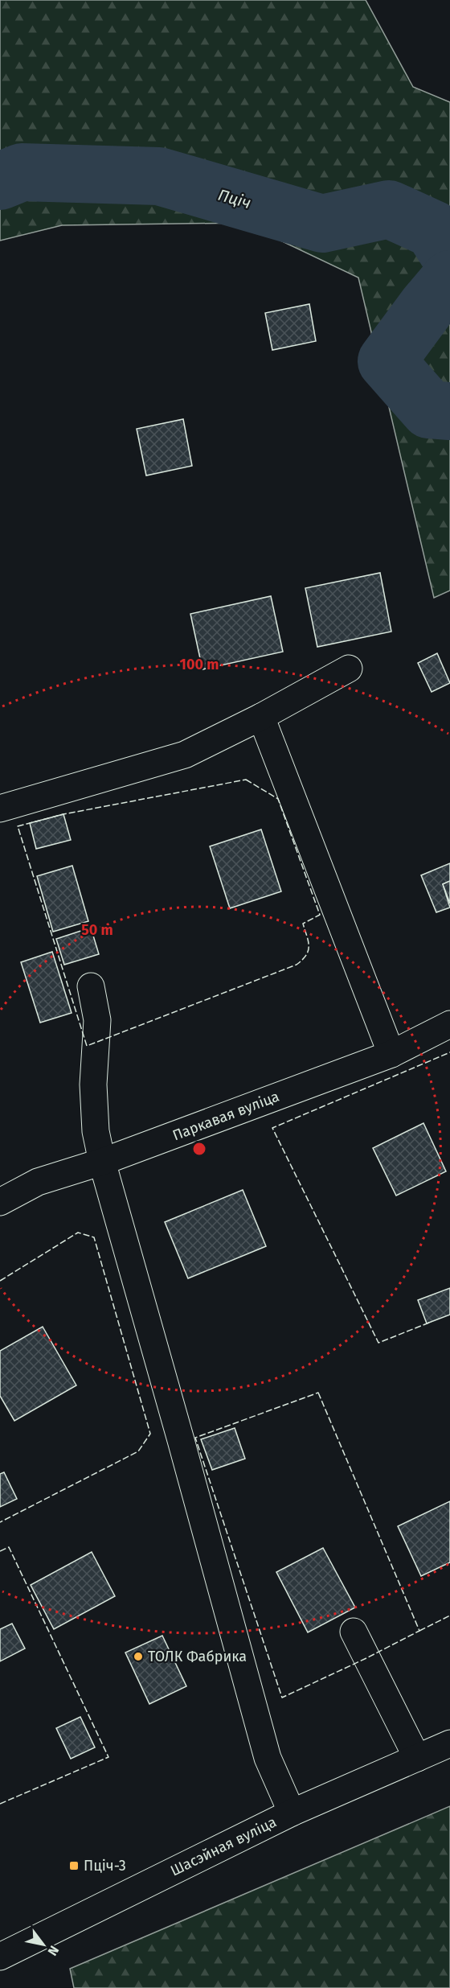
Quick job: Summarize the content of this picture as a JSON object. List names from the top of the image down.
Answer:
{
  "streets": {
    "street": ["Паркавая вуліца", "Шасэйная вуліца"]
  },
  "water": ["Пціч"],
  "places": {
    "other": ["ТОЛК Фабрика"],
    "transit": ["Пціч-3"]
  },
  "north": "bottom right",
  "rings": ["100 m", "50 m"]
}
